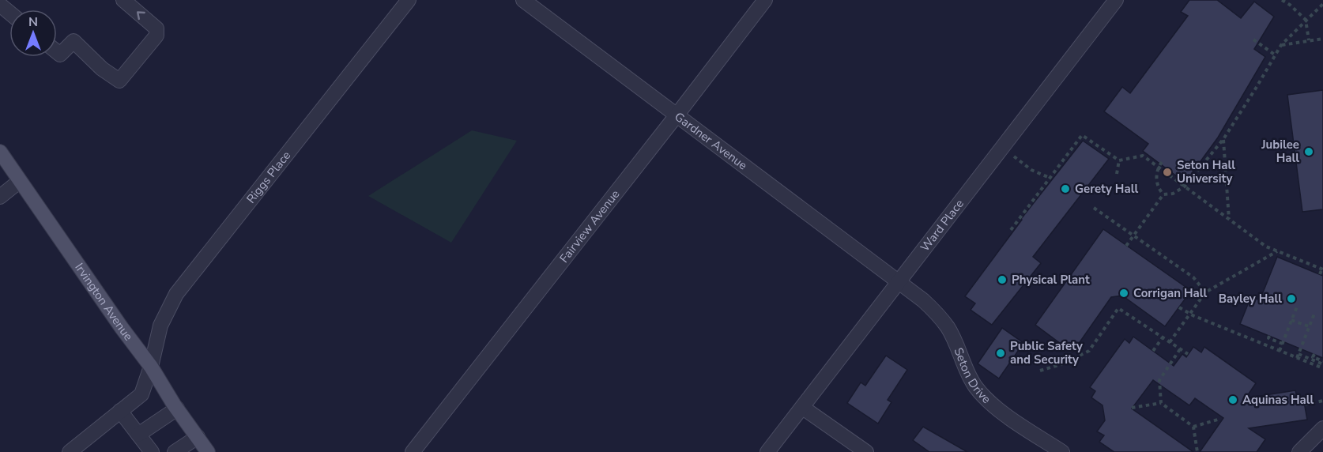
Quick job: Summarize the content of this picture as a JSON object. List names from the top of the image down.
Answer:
{
  "streets": {
    "main road": ["Irvington Avenue"],
    "street": [
      "Gardner Avenue",
      "Riggs Place",
      "Ward Place",
      "Fairview Avenue",
      "Seton Drive"
    ]
  },
  "crossings": [
    ["Gardner Avenue", "Ward Place"],
    ["Gardner Avenue", "Fairview Avenue"],
    ["Gardner Avenue", "Seton Drive"],
    ["Riggs Place", "Irvington Avenue"],
    ["Ward Place", "Seton Drive"]
  ],
  "places": [
    "Jubilee Hall",
    "Seton Hall University",
    "Gerety Hall",
    "Physical Plant",
    "Corrigan Hall",
    "Bayley Hall",
    "Public Safety and Security",
    "Aquinas Hall"
  ],
  "north": "top"
}
